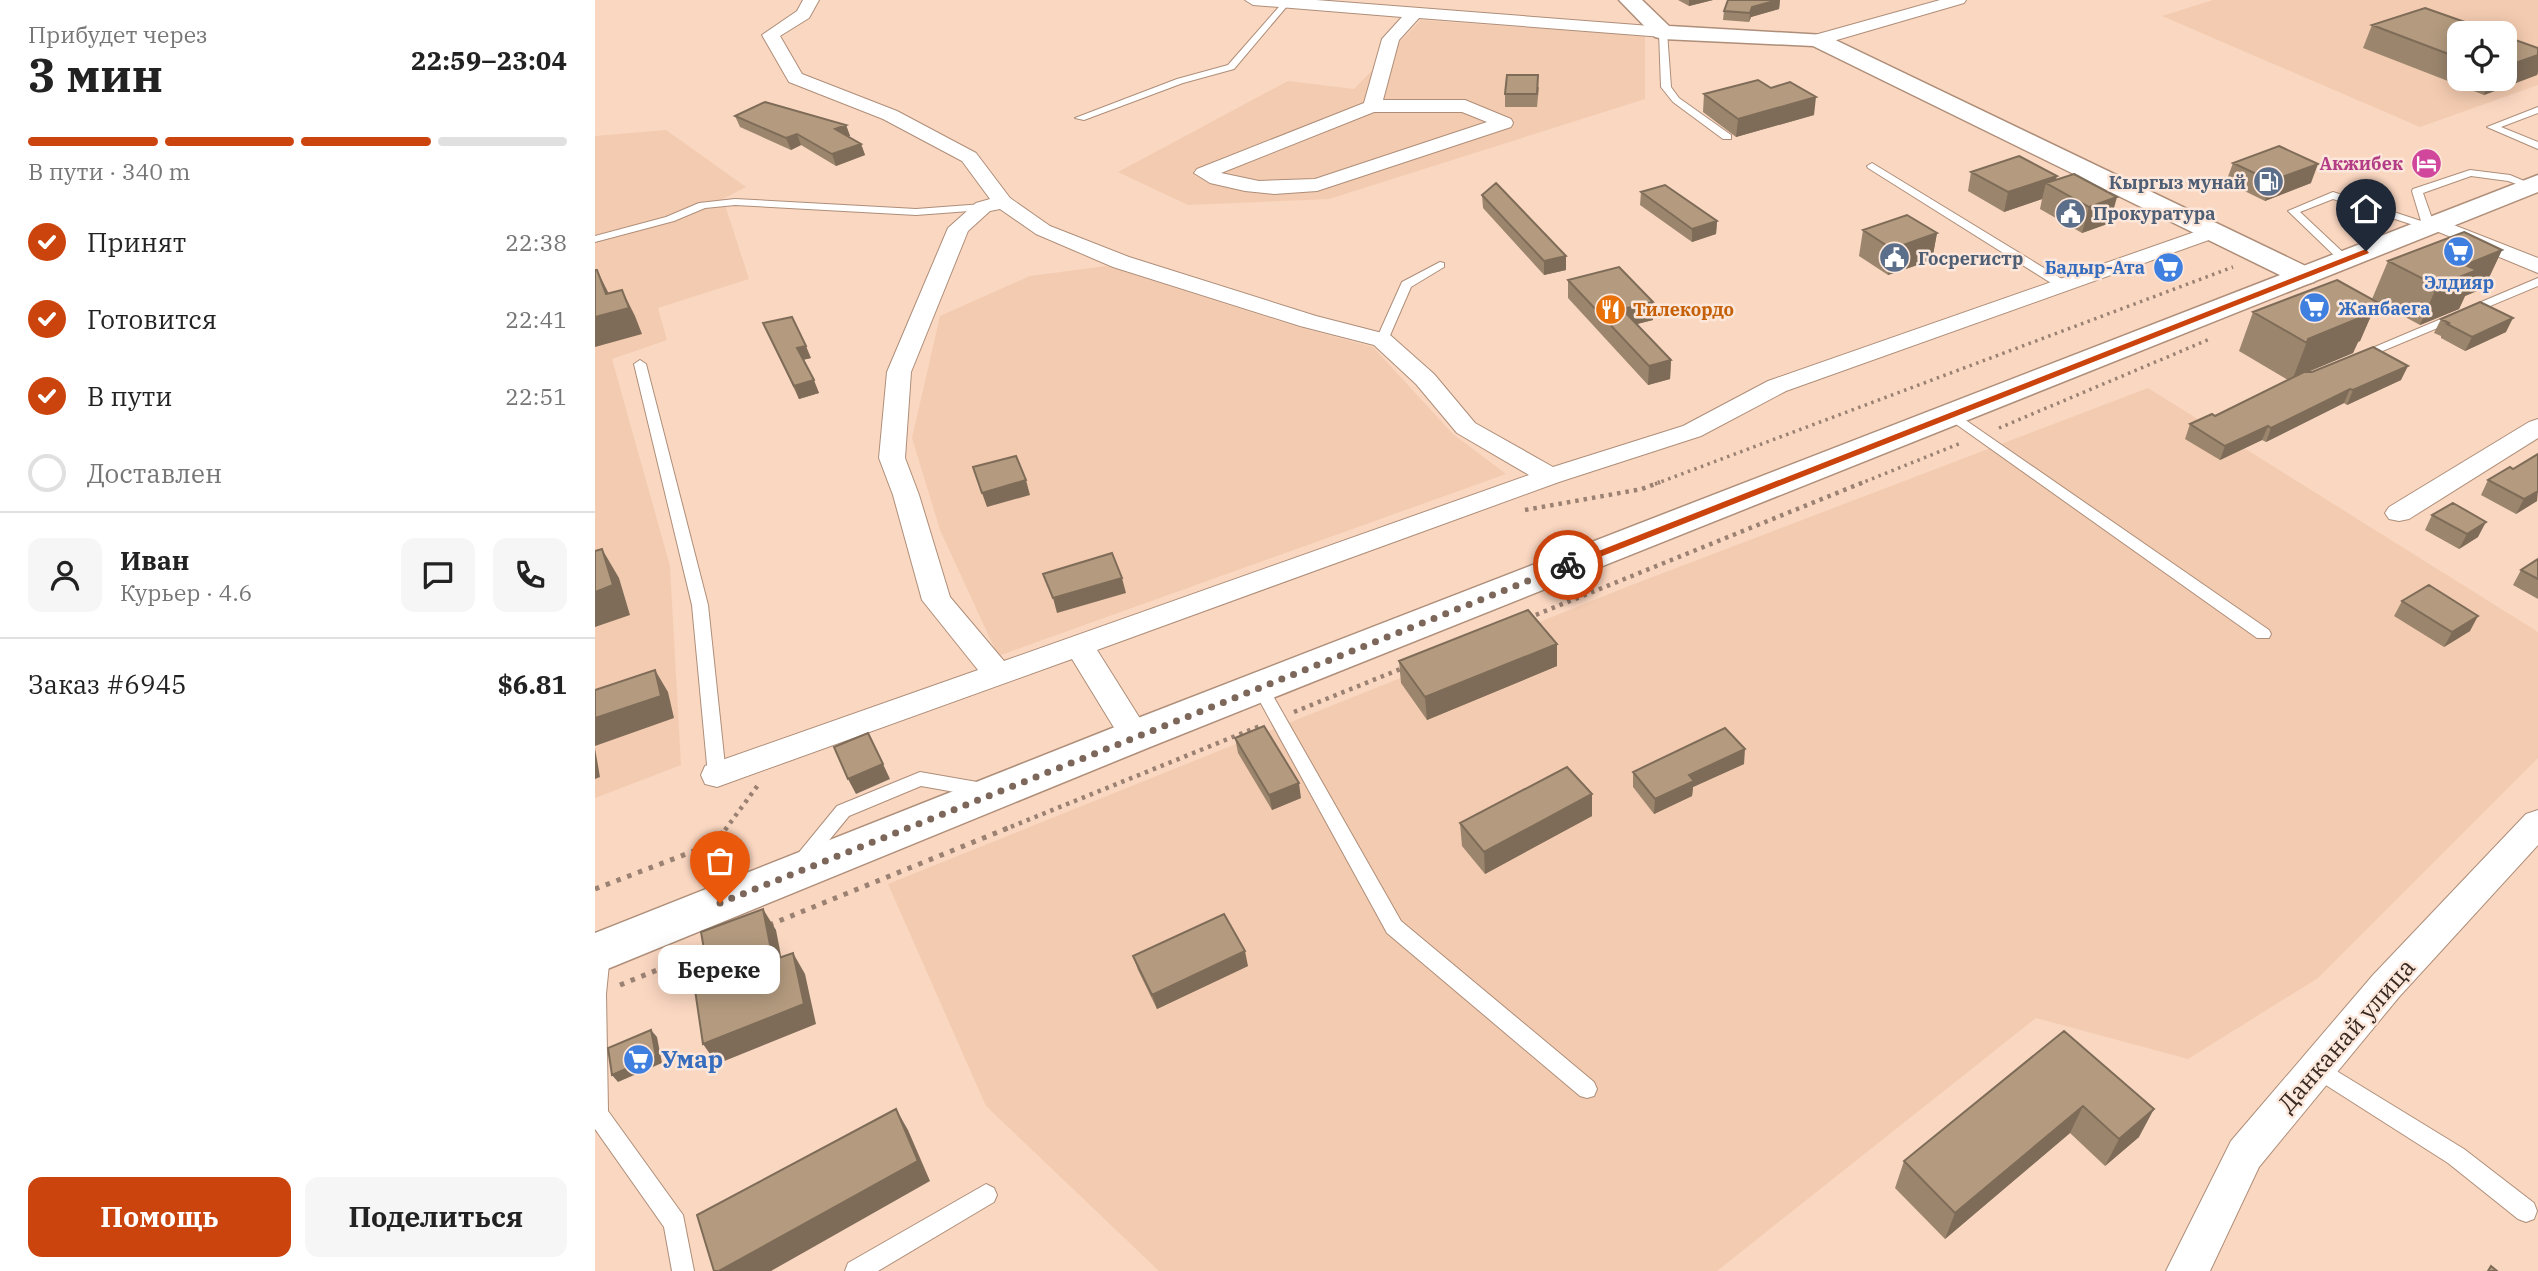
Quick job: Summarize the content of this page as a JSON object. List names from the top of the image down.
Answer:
{
  "streets": {
    "street": ["Данканай улица"]
  },
  "places": {
    "hotel": ["Акжибек"],
    "fuel station": ["Кыргыз мунай"],
    "public building": ["Прокуратура", "Госрегистр"],
    "supermarket": [
      "Элдияр",
      "Бадыр-Ата",
      "Жанбаега",
      "Умар"
    ],
    "restaurant": ["Тилекордо"],
    "other": ["Береке"]
  },
  "page": {
    "heading": ["3 мин", "Прибудет через", "22:59–23:04"],
    "panel": [
      "Иван",
      "Курьер · 4.6",
      "Заказ #6945",
      "$6.81"
    ],
    "bar": "В пути · 340 m",
    "list": [
      ["Принят", "22:38"],
      ["Готовится", "22:41"],
      ["В пути", "22:51"],
      "Доставлен"
    ],
    "bubble": "Береке",
    "buttons": ["Помощь", "Поделиться"]
  }
}
